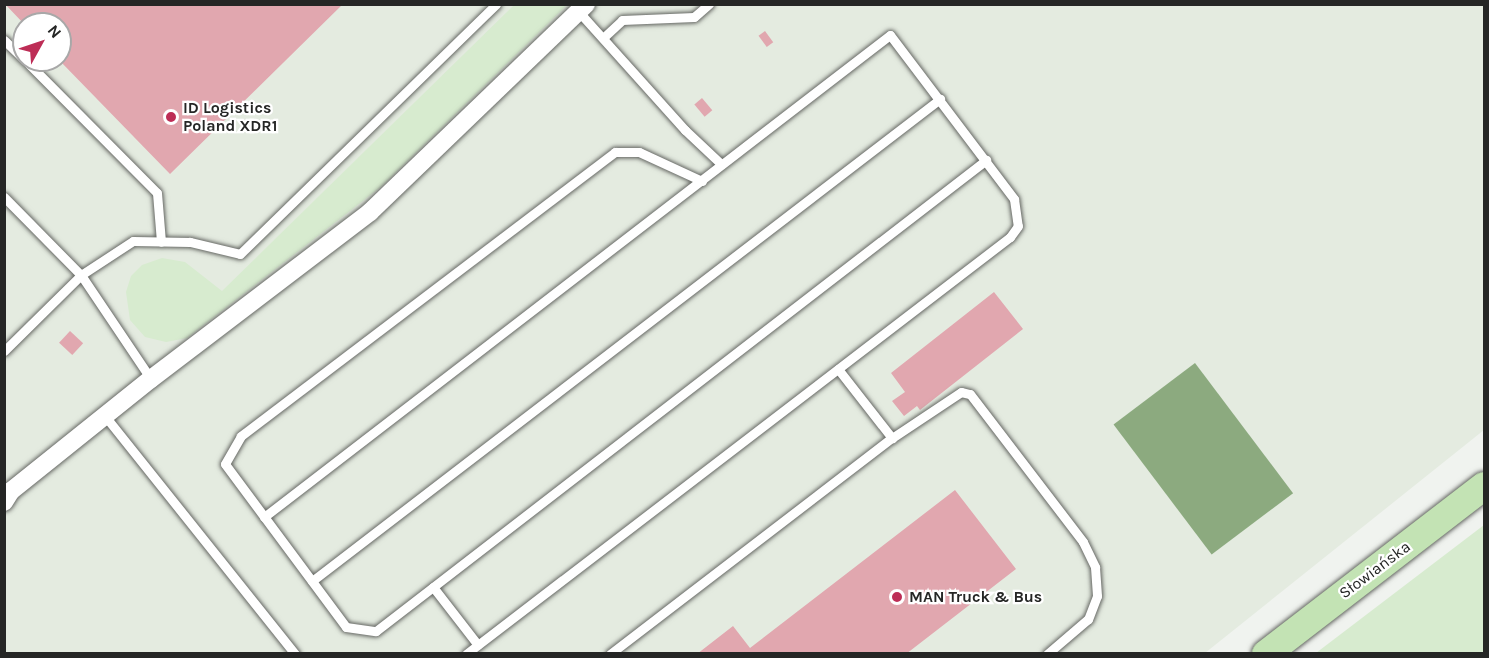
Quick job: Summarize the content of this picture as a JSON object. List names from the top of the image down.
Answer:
{
  "streets": {
    "main road": ["Słowiańska"]
  },
  "places": ["ID Logistics Poland XDR1", "MAN Truck & Bus"],
  "north": "top right"
}
